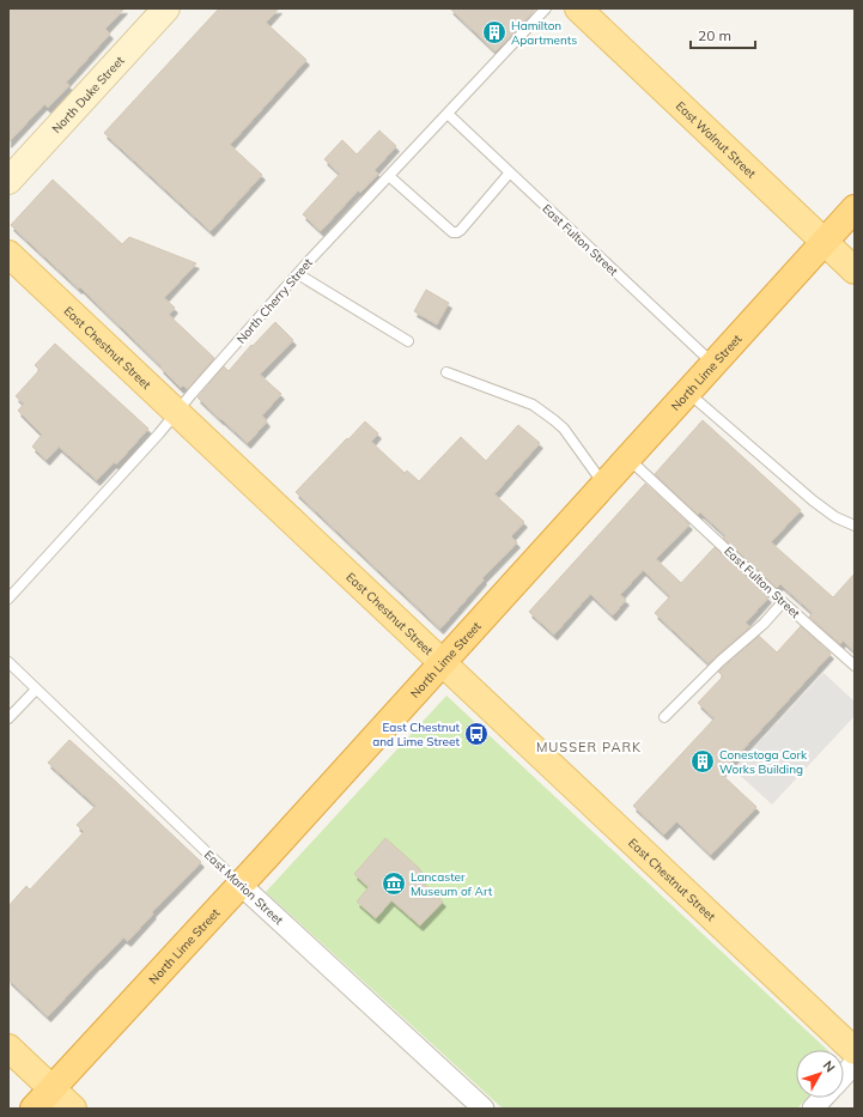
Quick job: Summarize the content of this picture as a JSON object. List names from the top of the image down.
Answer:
{
  "streets": {
    "highway": ["North Lime Street"],
    "main road": ["North Duke Street", "East Walnut Street", "East Chestnut Street"],
    "street": ["East Marion Street"],
    "lane": ["East Fulton Street", "North Cherry Street"]
  },
  "crossings": [
    ["East Walnut Street", "North Lime Street"],
    ["East Fulton Street", "North Cherry Street"],
    ["East Fulton Street", "North Lime Street"],
    ["North Cherry Street", "East Chestnut Street"],
    ["East Chestnut Street", "North Lime Street"],
    ["North Lime Street", "East Marion Street"]
  ],
  "districts": ["MUSSER PARK"],
  "places": {
    "building": ["Hamilton Apartments", "Conestoga Cork Works Building"],
    "bus stop": ["East Chestnut and Lime Street"],
    "museum": ["Lancaster Museum of Art"]
  },
  "scale_bar": "20 m",
  "north": "top right"
}
